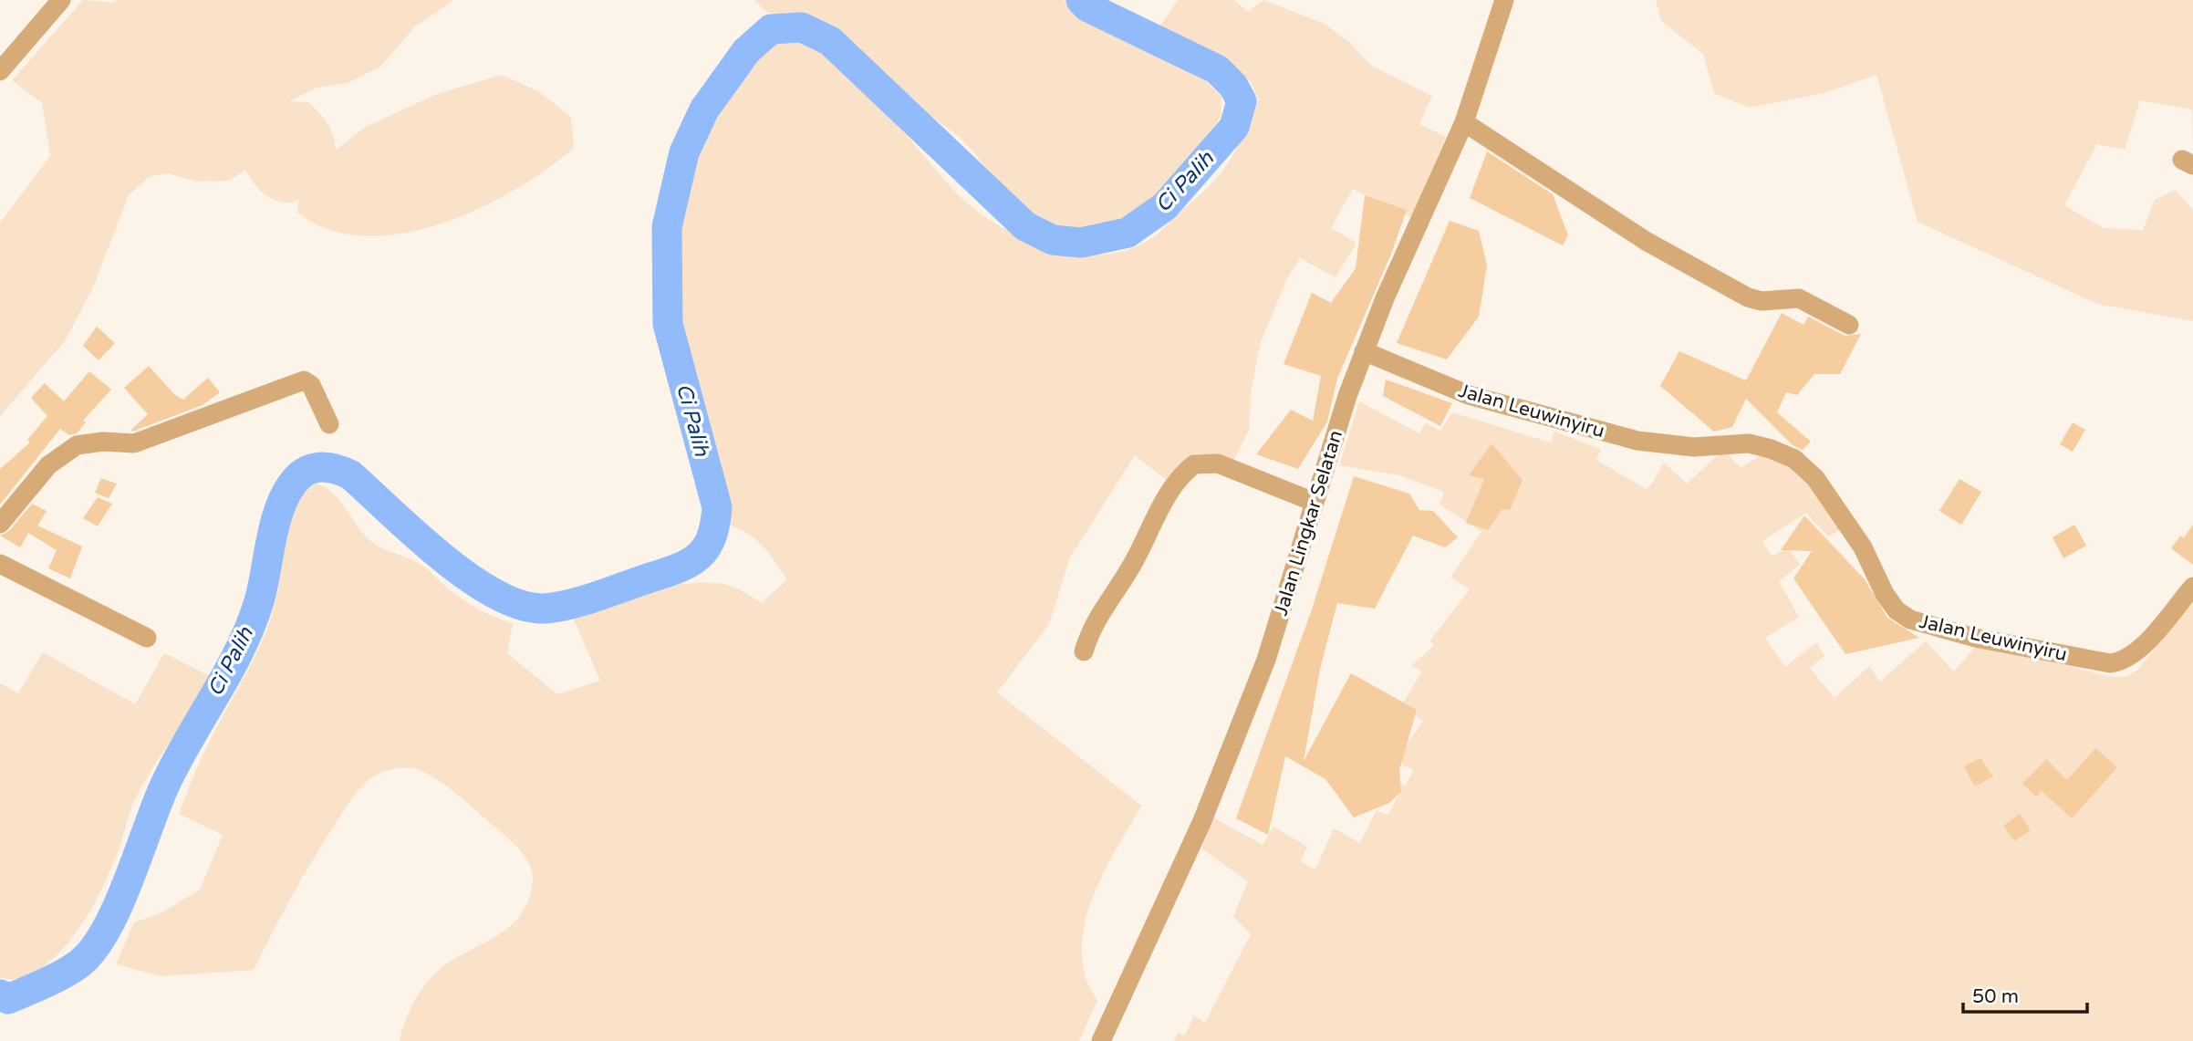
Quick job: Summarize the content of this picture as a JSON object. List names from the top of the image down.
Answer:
{
  "streets": {
    "street": ["Jalan Leuwinyiru", "Jalan Lingkar Selatan"]
  },
  "crossings": [
    ["Jalan Leuwinyiru", "Jalan Lingkar Selatan"]
  ],
  "water": ["Ci Palih"],
  "scale_bar": "50 m"
}
